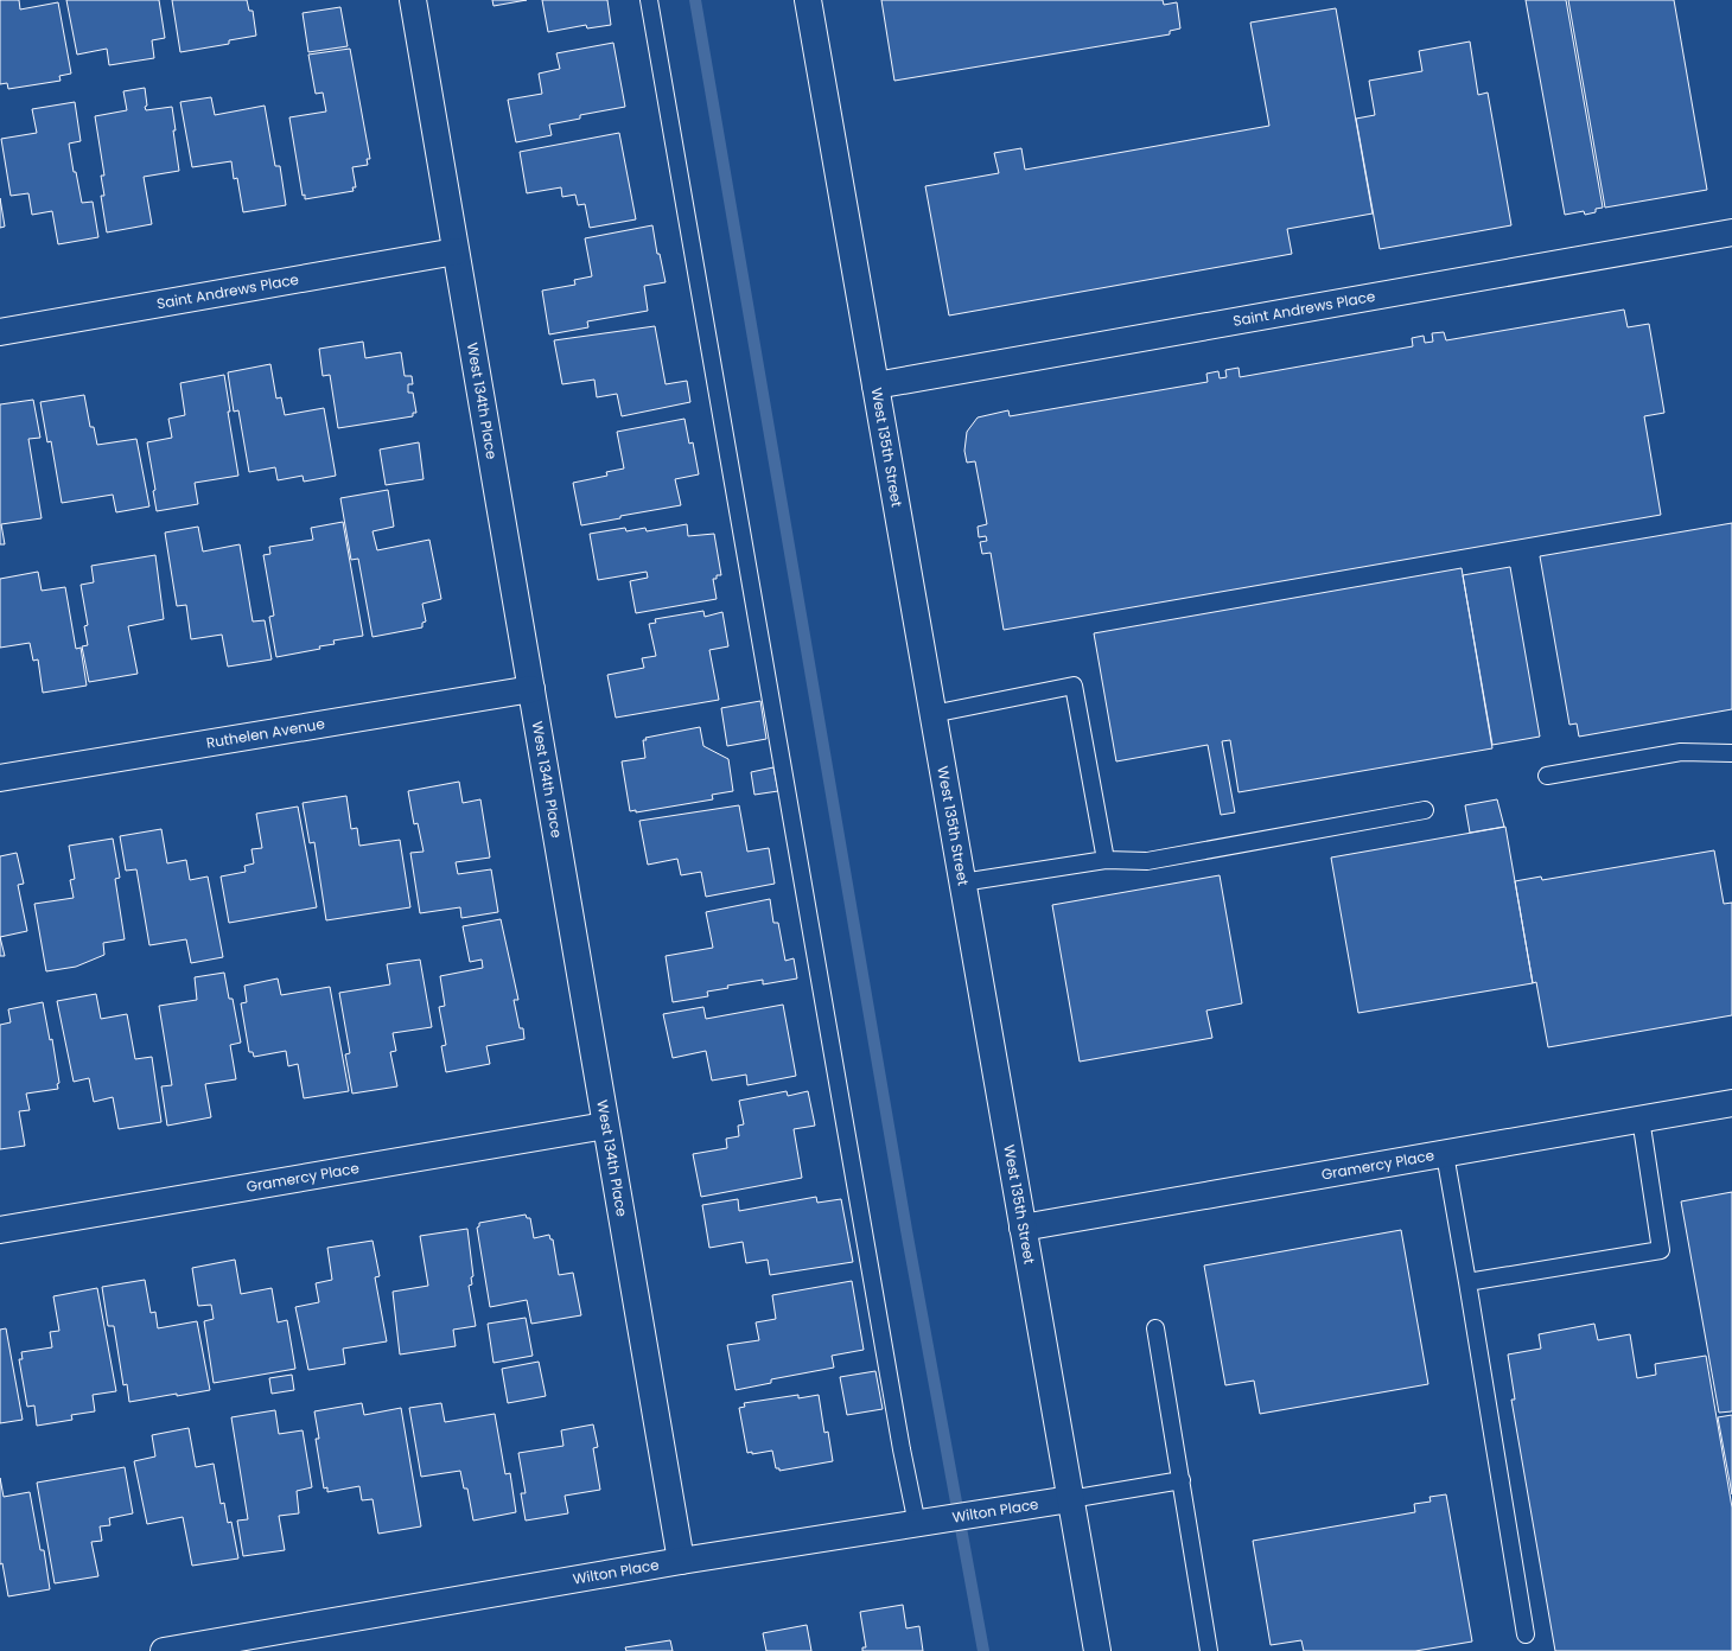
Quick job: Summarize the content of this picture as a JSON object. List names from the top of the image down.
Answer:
{
  "streets": {
    "street": [
      "Saint Andrews Place",
      "West 134th Place",
      "West 135th Street",
      "Ruthelen Avenue",
      "Gramercy Place",
      "Wilton Place"
    ]
  },
  "crossings": [
    ["Saint Andrews Place", "West 134th Place"],
    ["Saint Andrews Place", "West 135th Street"],
    ["West 134th Place", "Ruthelen Avenue"],
    ["West 134th Place", "Gramercy Place"],
    ["West 134th Place", "Wilton Place"],
    ["West 135th Street", "Gramercy Place"],
    ["West 135th Street", "Wilton Place"]
  ]
}
